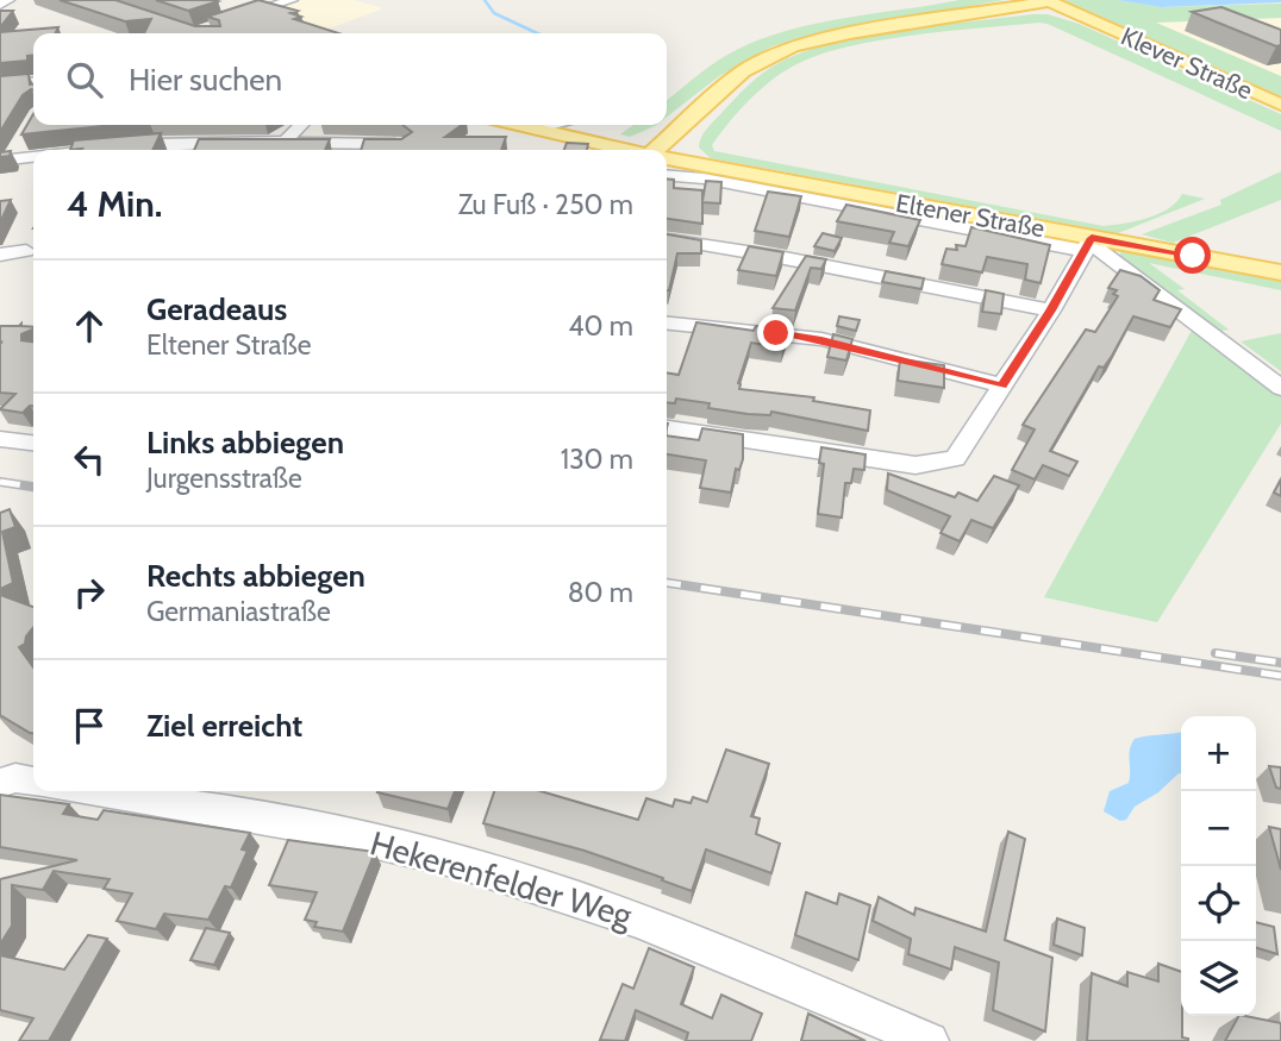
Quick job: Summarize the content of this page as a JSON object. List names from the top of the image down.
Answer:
{
  "streets": {
    "main road": ["Klever Straße", "Eltener Straße"],
    "street": ["Hekerenfelder Weg"]
  },
  "page": {
    "search": "Hier suchen",
    "heading": ["4 Min.", "Zu Fuß · 250 m"],
    "list": [
      ["Geradeaus", "Eltener Straße", "40 m"],
      ["Links abbiegen", "Jurgensstraße", "130 m"],
      ["Rechts abbiegen", "Germaniastraße", "80 m"],
      "Ziel erreicht"
    ],
    "map_buttons": ["+", "−"]
  }
}
